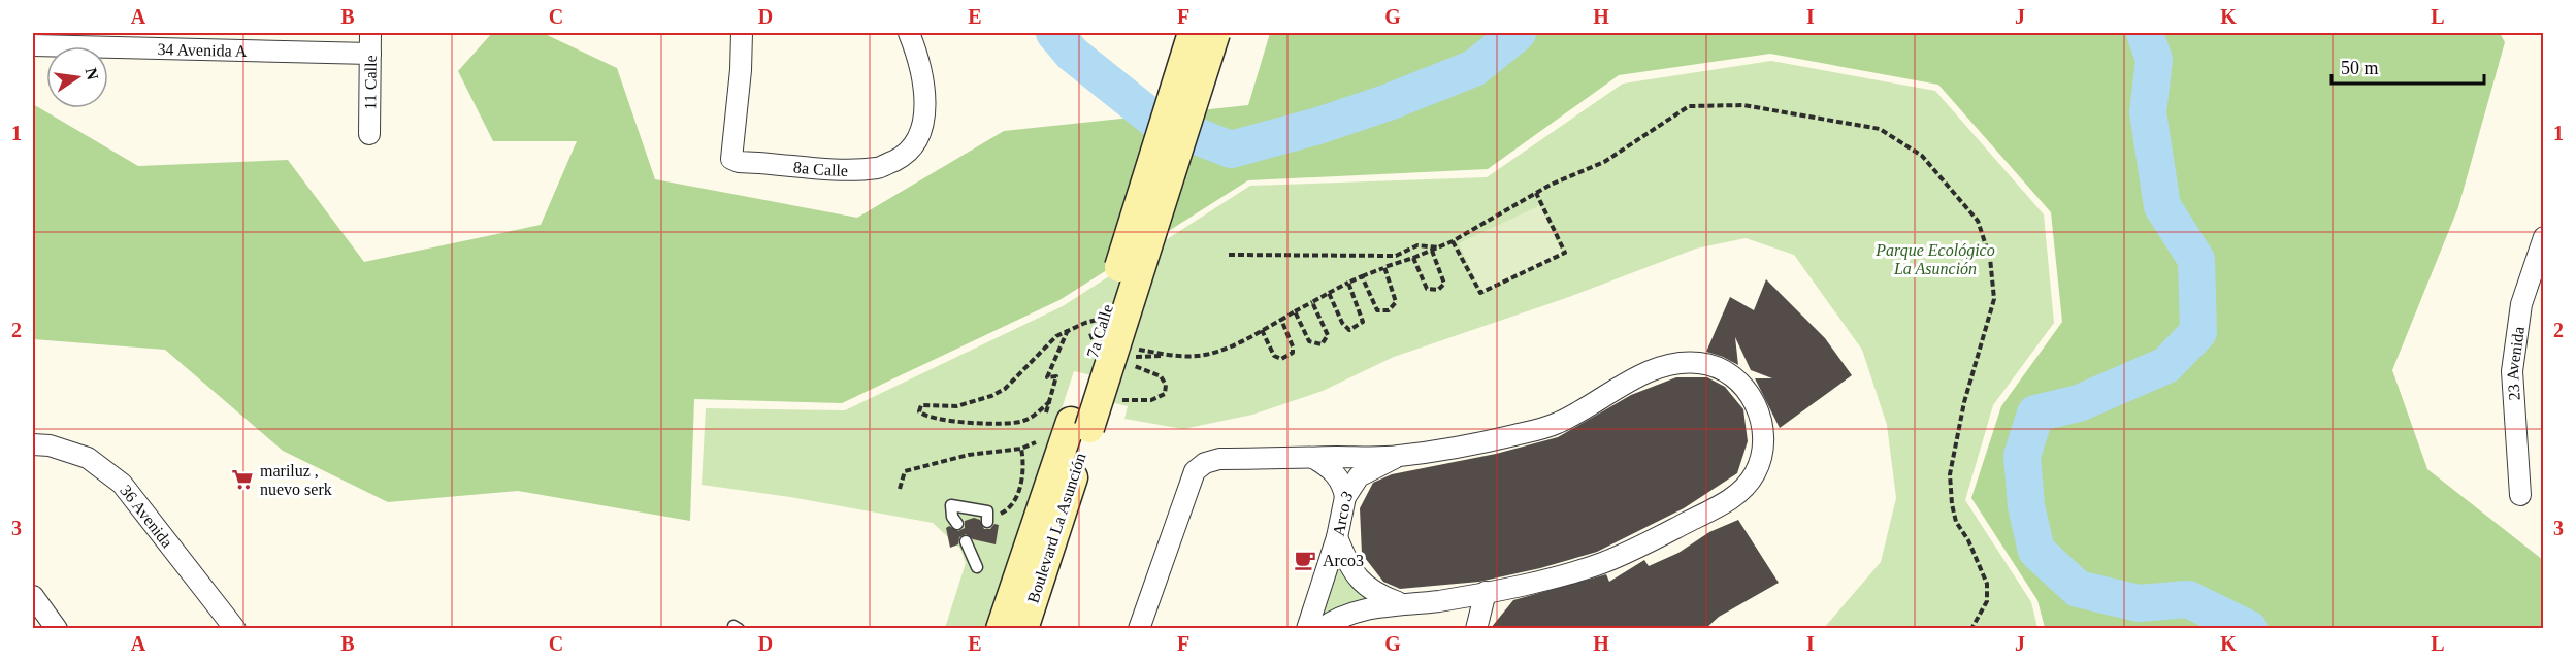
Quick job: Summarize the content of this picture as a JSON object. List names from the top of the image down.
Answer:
{
  "streets": {
    "main road": ["7a Calle", "Boulevard La Asunción"],
    "street": [
      "34 Avenida A",
      "11 Calle",
      "8a Calle",
      "23 Avenida",
      "Arco 3",
      "36 Avenida"
    ]
  },
  "crossings": [
    ["34 Avenida A", "11 Calle"],
    ["7a Calle", "Boulevard La Asunción"]
  ],
  "parks": ["Parque Ecológico La Asunción"],
  "places": {
    "supermarket": ["mariluz , nuevo serk"],
    "cafe": ["Arco3"]
  },
  "scale_bar": "50 m",
  "north": "right",
  "grid": {
    "columns": [
      "A",
      "B",
      "C",
      "D",
      "E",
      "F",
      "G",
      "H",
      "I",
      "J",
      "K",
      "L"
    ],
    "rows": ["1", "2", "3"]
  }
}
